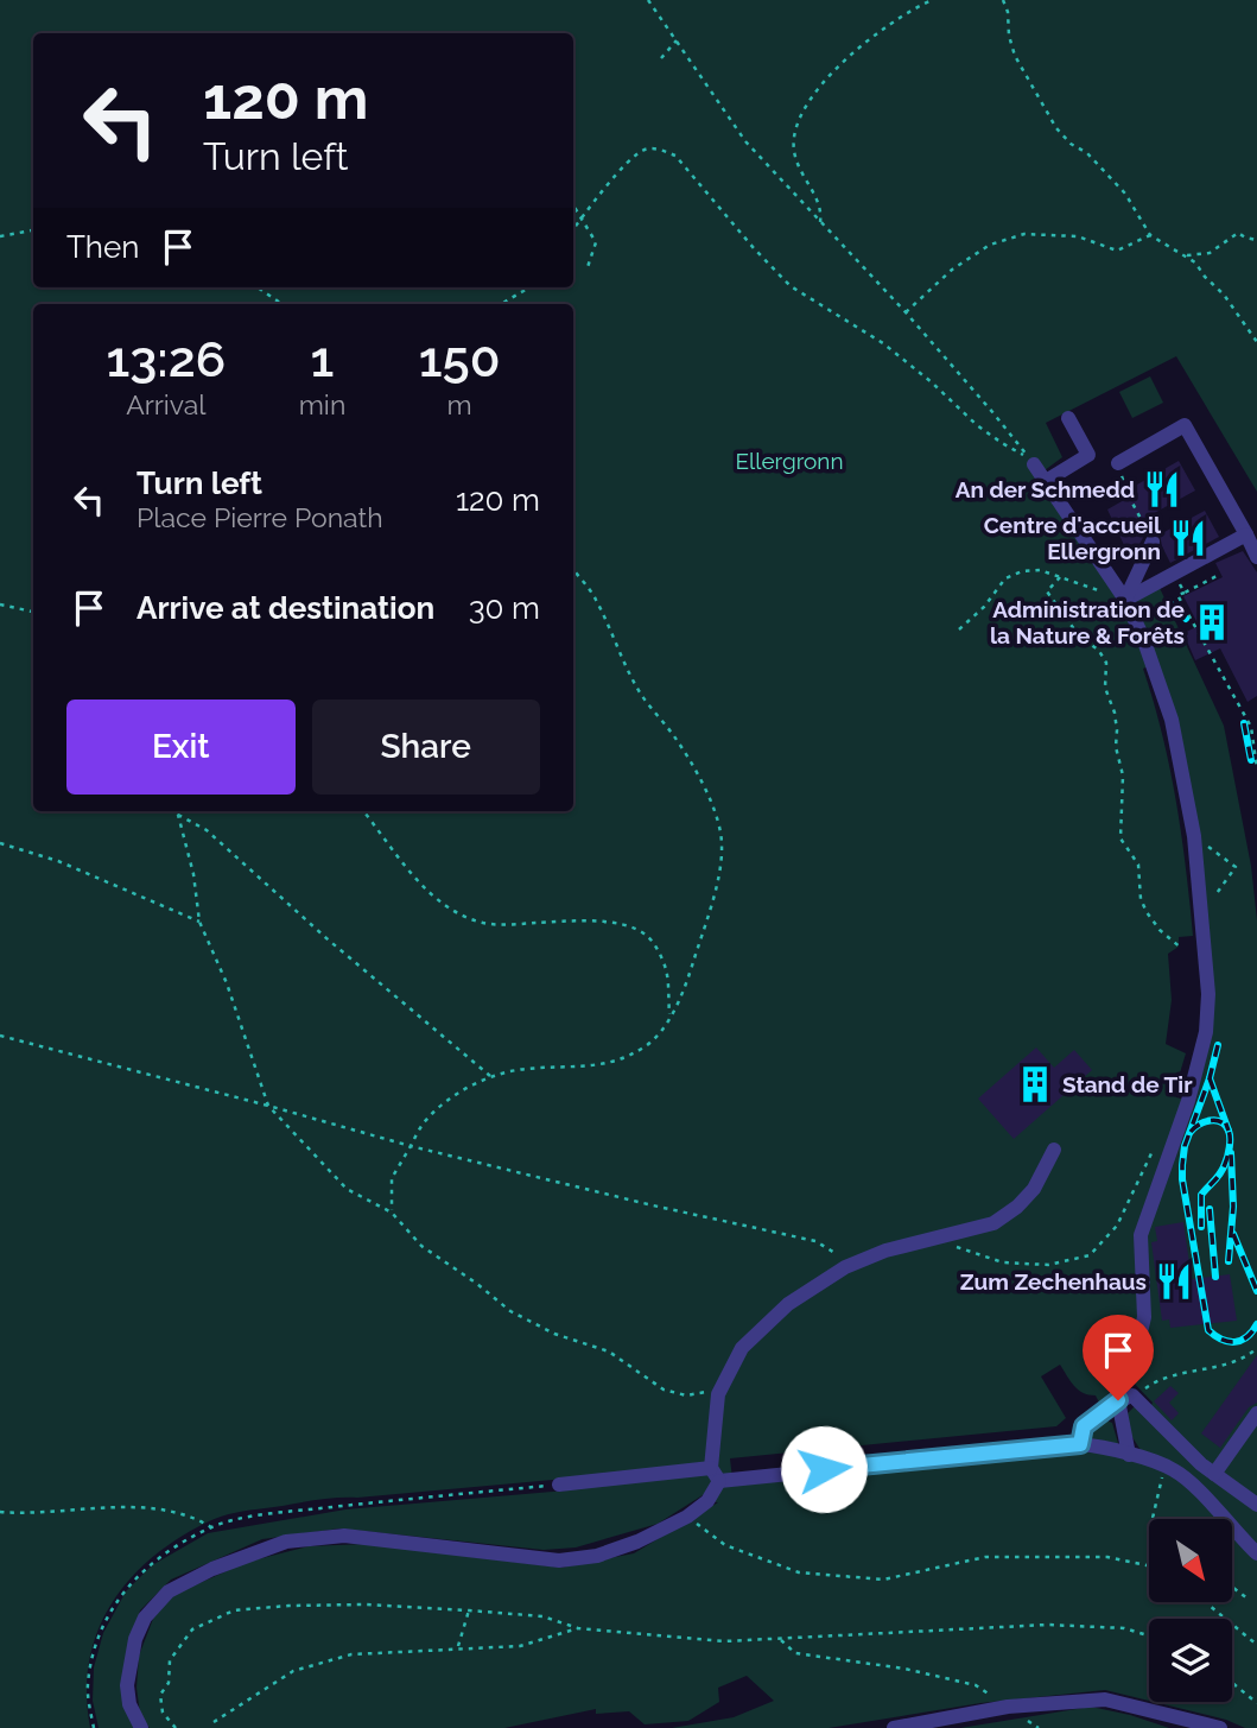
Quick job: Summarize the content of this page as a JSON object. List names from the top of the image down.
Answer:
{
  "parks": ["Ellergronn"],
  "places": {
    "restaurant": ["An der Schmedd", "Centre d'accueil Ellergronn", "Zum Zechenhaus"],
    "building": ["Administration de la Nature & Forêts", "Stand de Tir"]
  },
  "north": "bottom right",
  "page": {
    "turn": ["120 m", "Turn left"],
    "then": "Then",
    "eta": [
      "13:26",
      "Arrival",
      "1",
      "min",
      "150",
      "m"
    ],
    "list": [
      {
        "name": "Turn left",
        "note": "Place Pierre Ponath",
        "value": "120 m"
      },
      {
        "name": "Arrive at destination",
        "value": "30 m"
      }
    ],
    "buttons": ["Exit", "Share"]
  }
}
